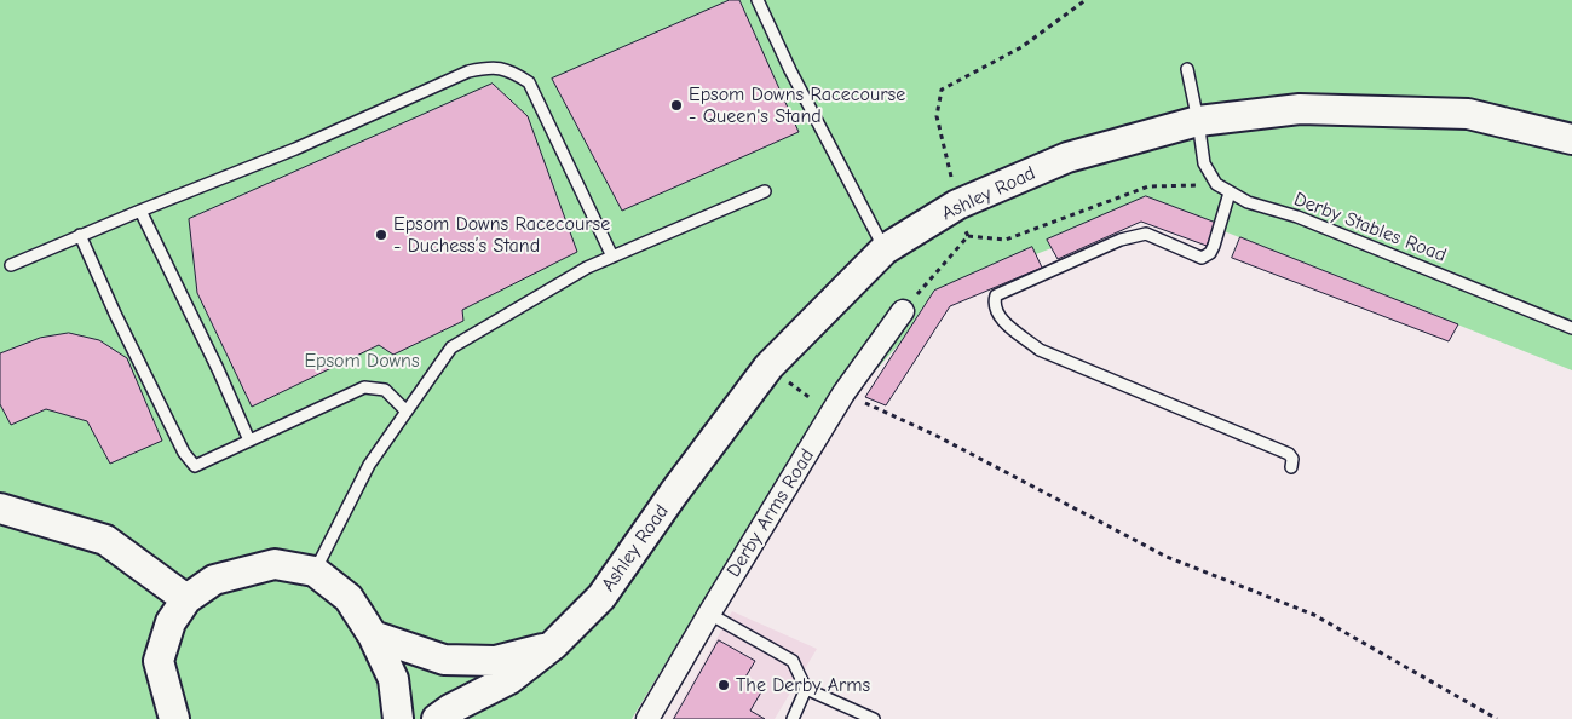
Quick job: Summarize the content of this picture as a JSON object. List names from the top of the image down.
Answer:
{
  "streets": {
    "main road": ["Ashley Road"],
    "street": ["Derby Arms Road"],
    "lane": ["Derby Stables Road"]
  },
  "parks": ["Epsom Downs"],
  "places": ["Epsom Downs Racecourse - Queen's Stand", "Epsom Downs Racecourse - Duchess’s Stand", "The Derby Arms"]
}
